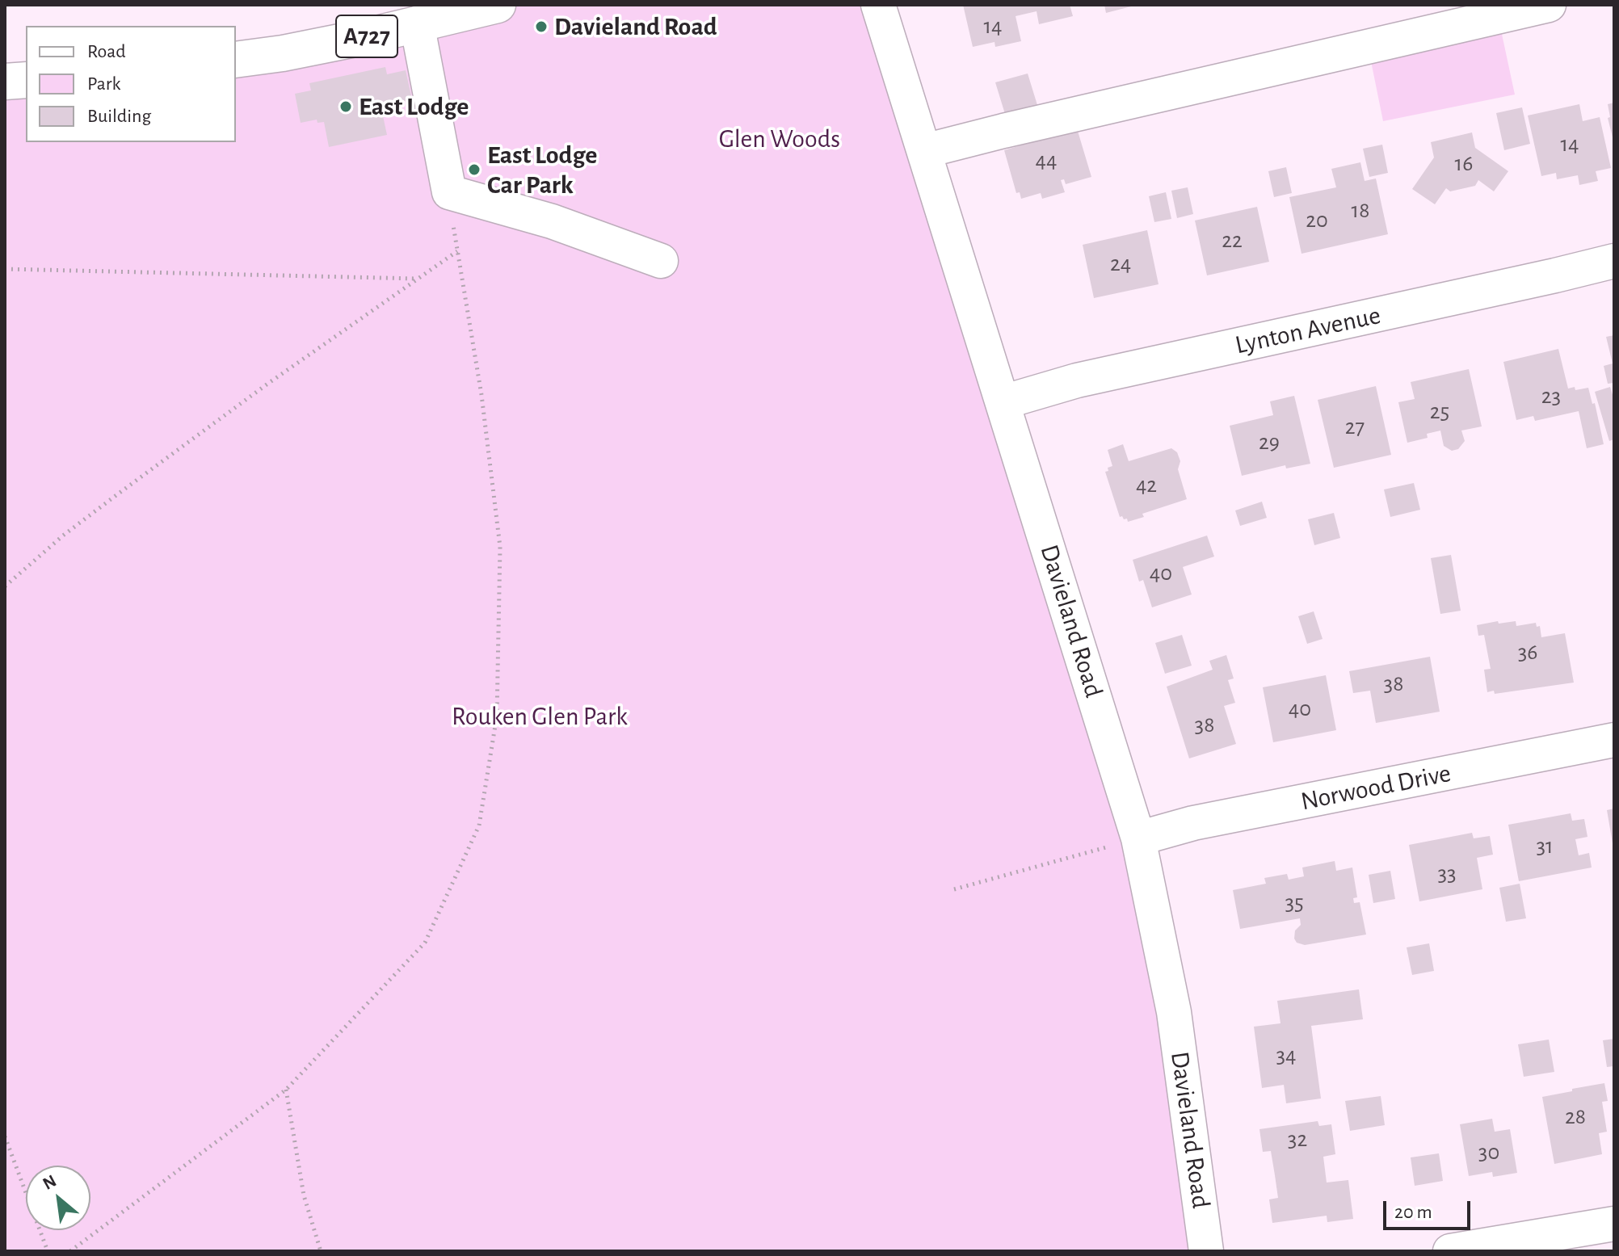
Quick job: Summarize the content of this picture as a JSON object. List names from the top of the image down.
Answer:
{
  "streets": {
    "main road": ["A727"],
    "street": ["Lynton Avenue", "Davieland Road", "Norwood Drive"]
  },
  "crossings": [
    ["Lynton Avenue", "Davieland Road"],
    ["Davieland Road", "Norwood Drive"]
  ],
  "parks": ["Glen Woods", "Rouken Glen Park"],
  "places": ["Davieland Road", "East Lodge", "East Lodge Car Park"],
  "house_numbers": [
    "14",
    "14",
    "44",
    "16",
    "18",
    "20",
    "22",
    "24",
    "23",
    "25",
    "27",
    "29",
    "42",
    "40",
    "36",
    "38",
    "40",
    "38",
    "31",
    "33",
    "35",
    "34",
    "28",
    "32",
    "30"
  ],
  "legend": ["Road", "Park", "Building"],
  "scale_bar": "20 m",
  "north": "top left"
}
